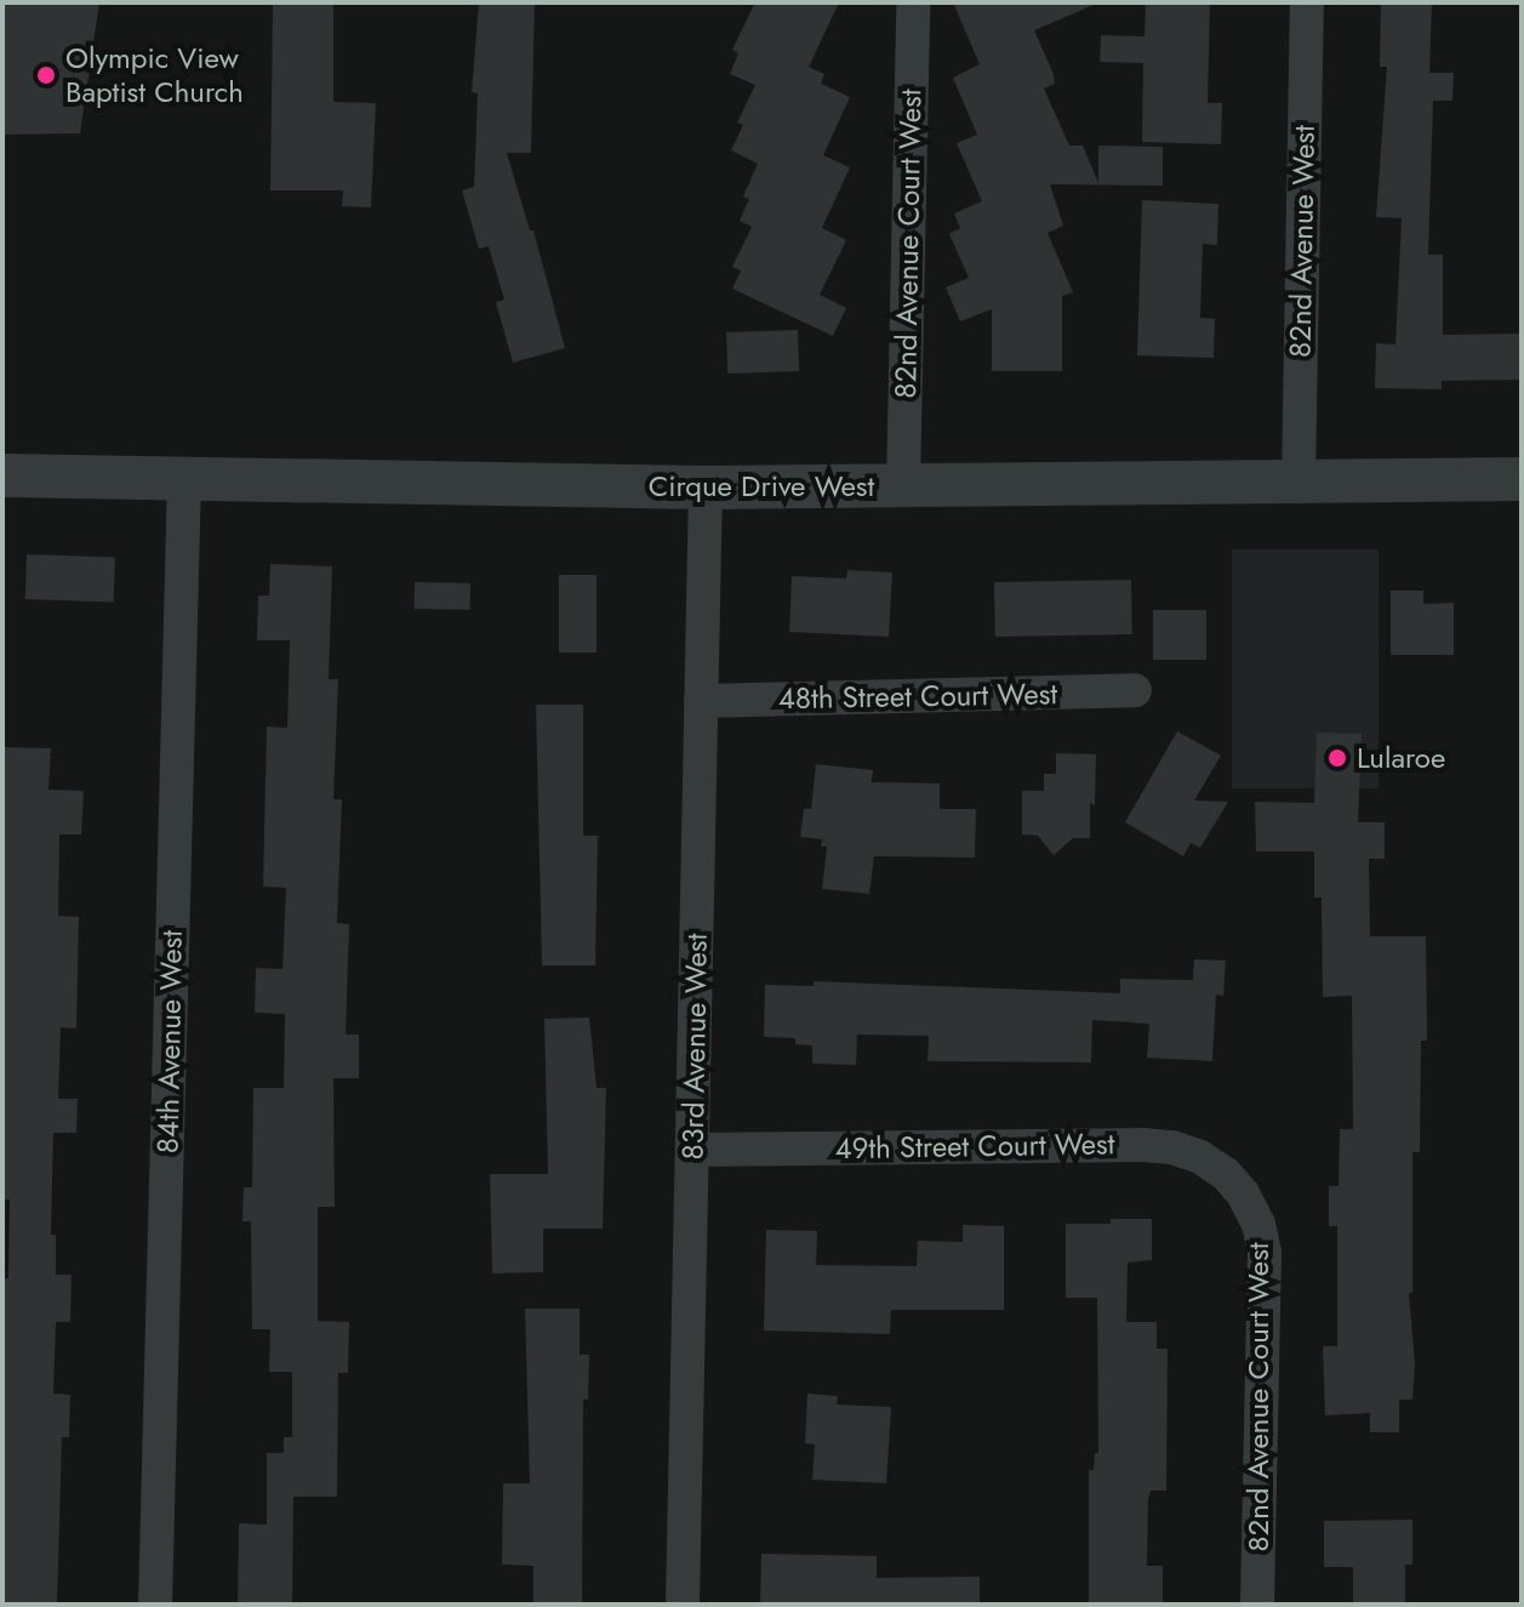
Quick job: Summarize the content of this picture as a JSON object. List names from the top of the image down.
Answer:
{
  "streets": {
    "street": [
      "82nd Avenue West",
      "82nd Avenue Court West",
      "Cirque Drive West",
      "48th Street Court West",
      "84th Avenue West",
      "83rd Avenue West",
      "49th Street Court West"
    ]
  },
  "crossings": [
    ["82nd Avenue West", "Cirque Drive West"],
    ["82nd Avenue Court West", "Cirque Drive West"],
    ["82nd Avenue Court West", "49th Street Court West"],
    ["Cirque Drive West", "84th Avenue West"],
    ["Cirque Drive West", "83rd Avenue West"],
    ["48th Street Court West", "83rd Avenue West"],
    ["83rd Avenue West", "49th Street Court West"]
  ],
  "places": ["Olympic View Baptist Church", "Lularoe"]
}
